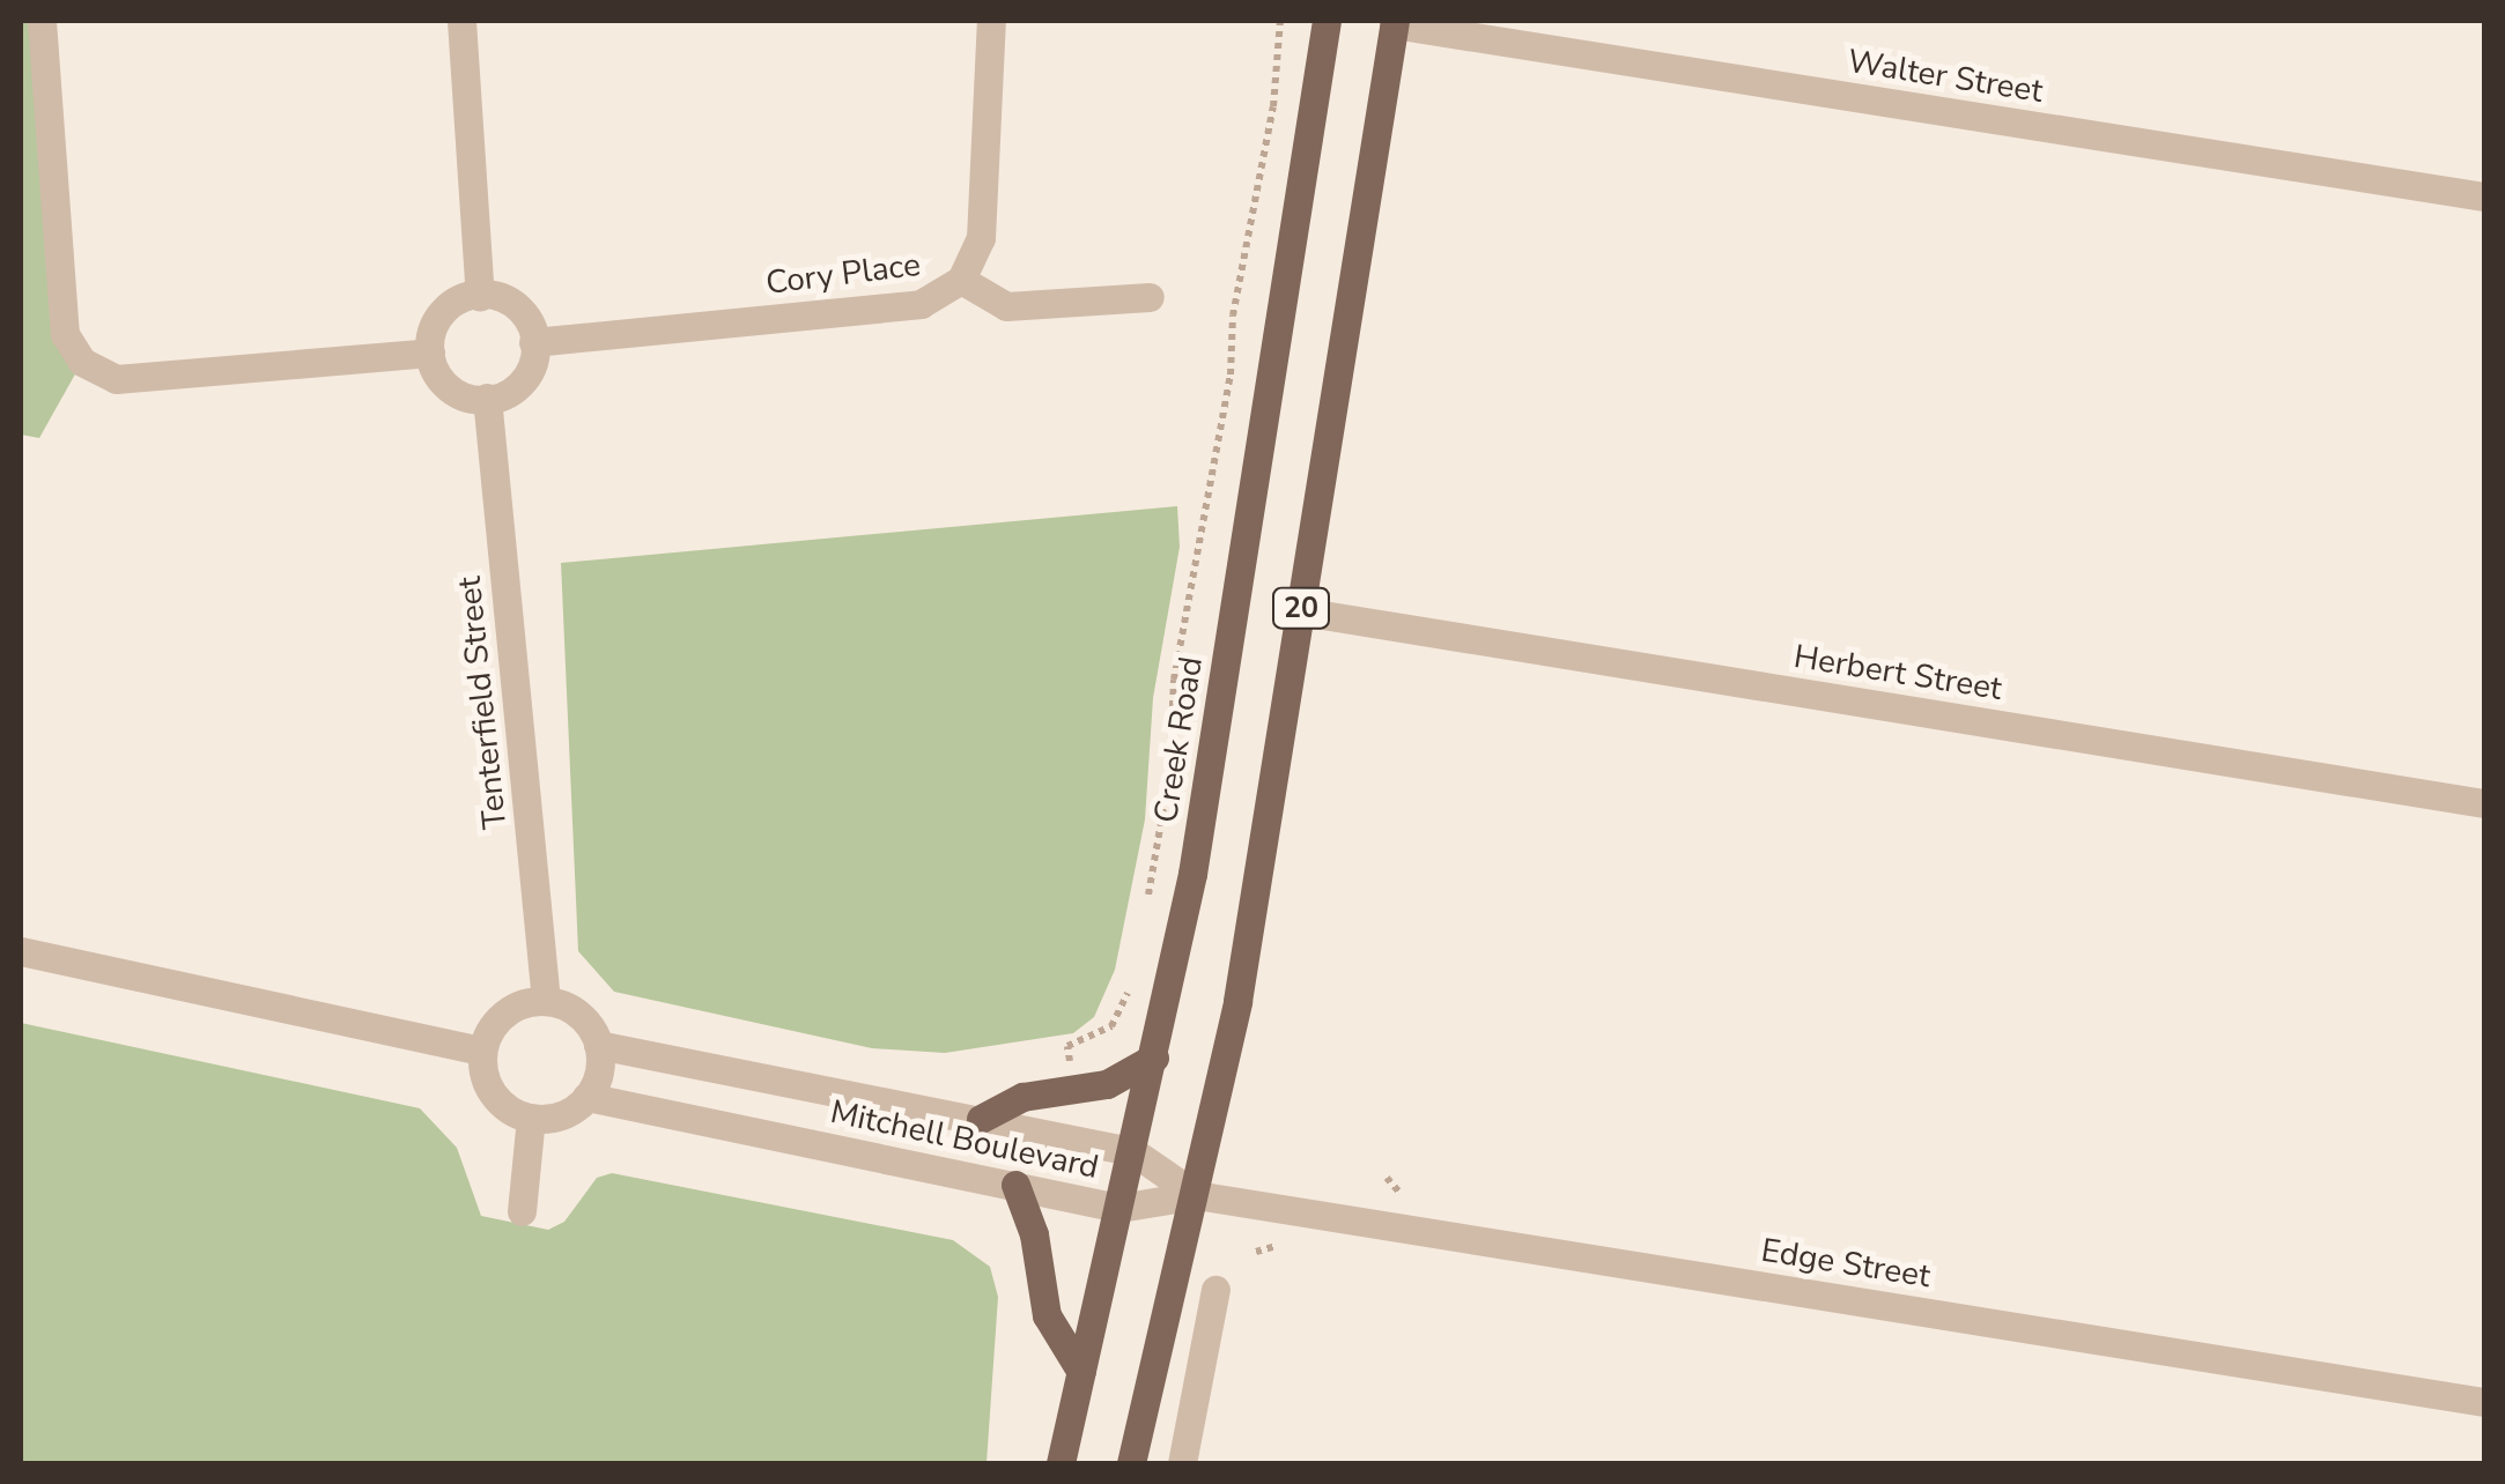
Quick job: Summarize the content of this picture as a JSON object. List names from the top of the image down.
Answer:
{
  "streets": {
    "main road": ["20", "Creek Road"],
    "street": [
      "Walter Street",
      "Cory Place",
      "Herbert Street",
      "Tenterfield Street",
      "Mitchell Boulevard",
      "Edge Street"
    ]
  },
  "crossings": [
    ["Walter Street", "20"],
    ["Cory Place", "Tenterfield Street"],
    ["20", "Herbert Street"],
    ["20", "Mitchell Boulevard"],
    ["20", "Edge Street"],
    ["Tenterfield Street", "Mitchell Boulevard"],
    ["Creek Road", "Mitchell Boulevard"],
    ["Mitchell Boulevard", "Edge Street"]
  ]
}
